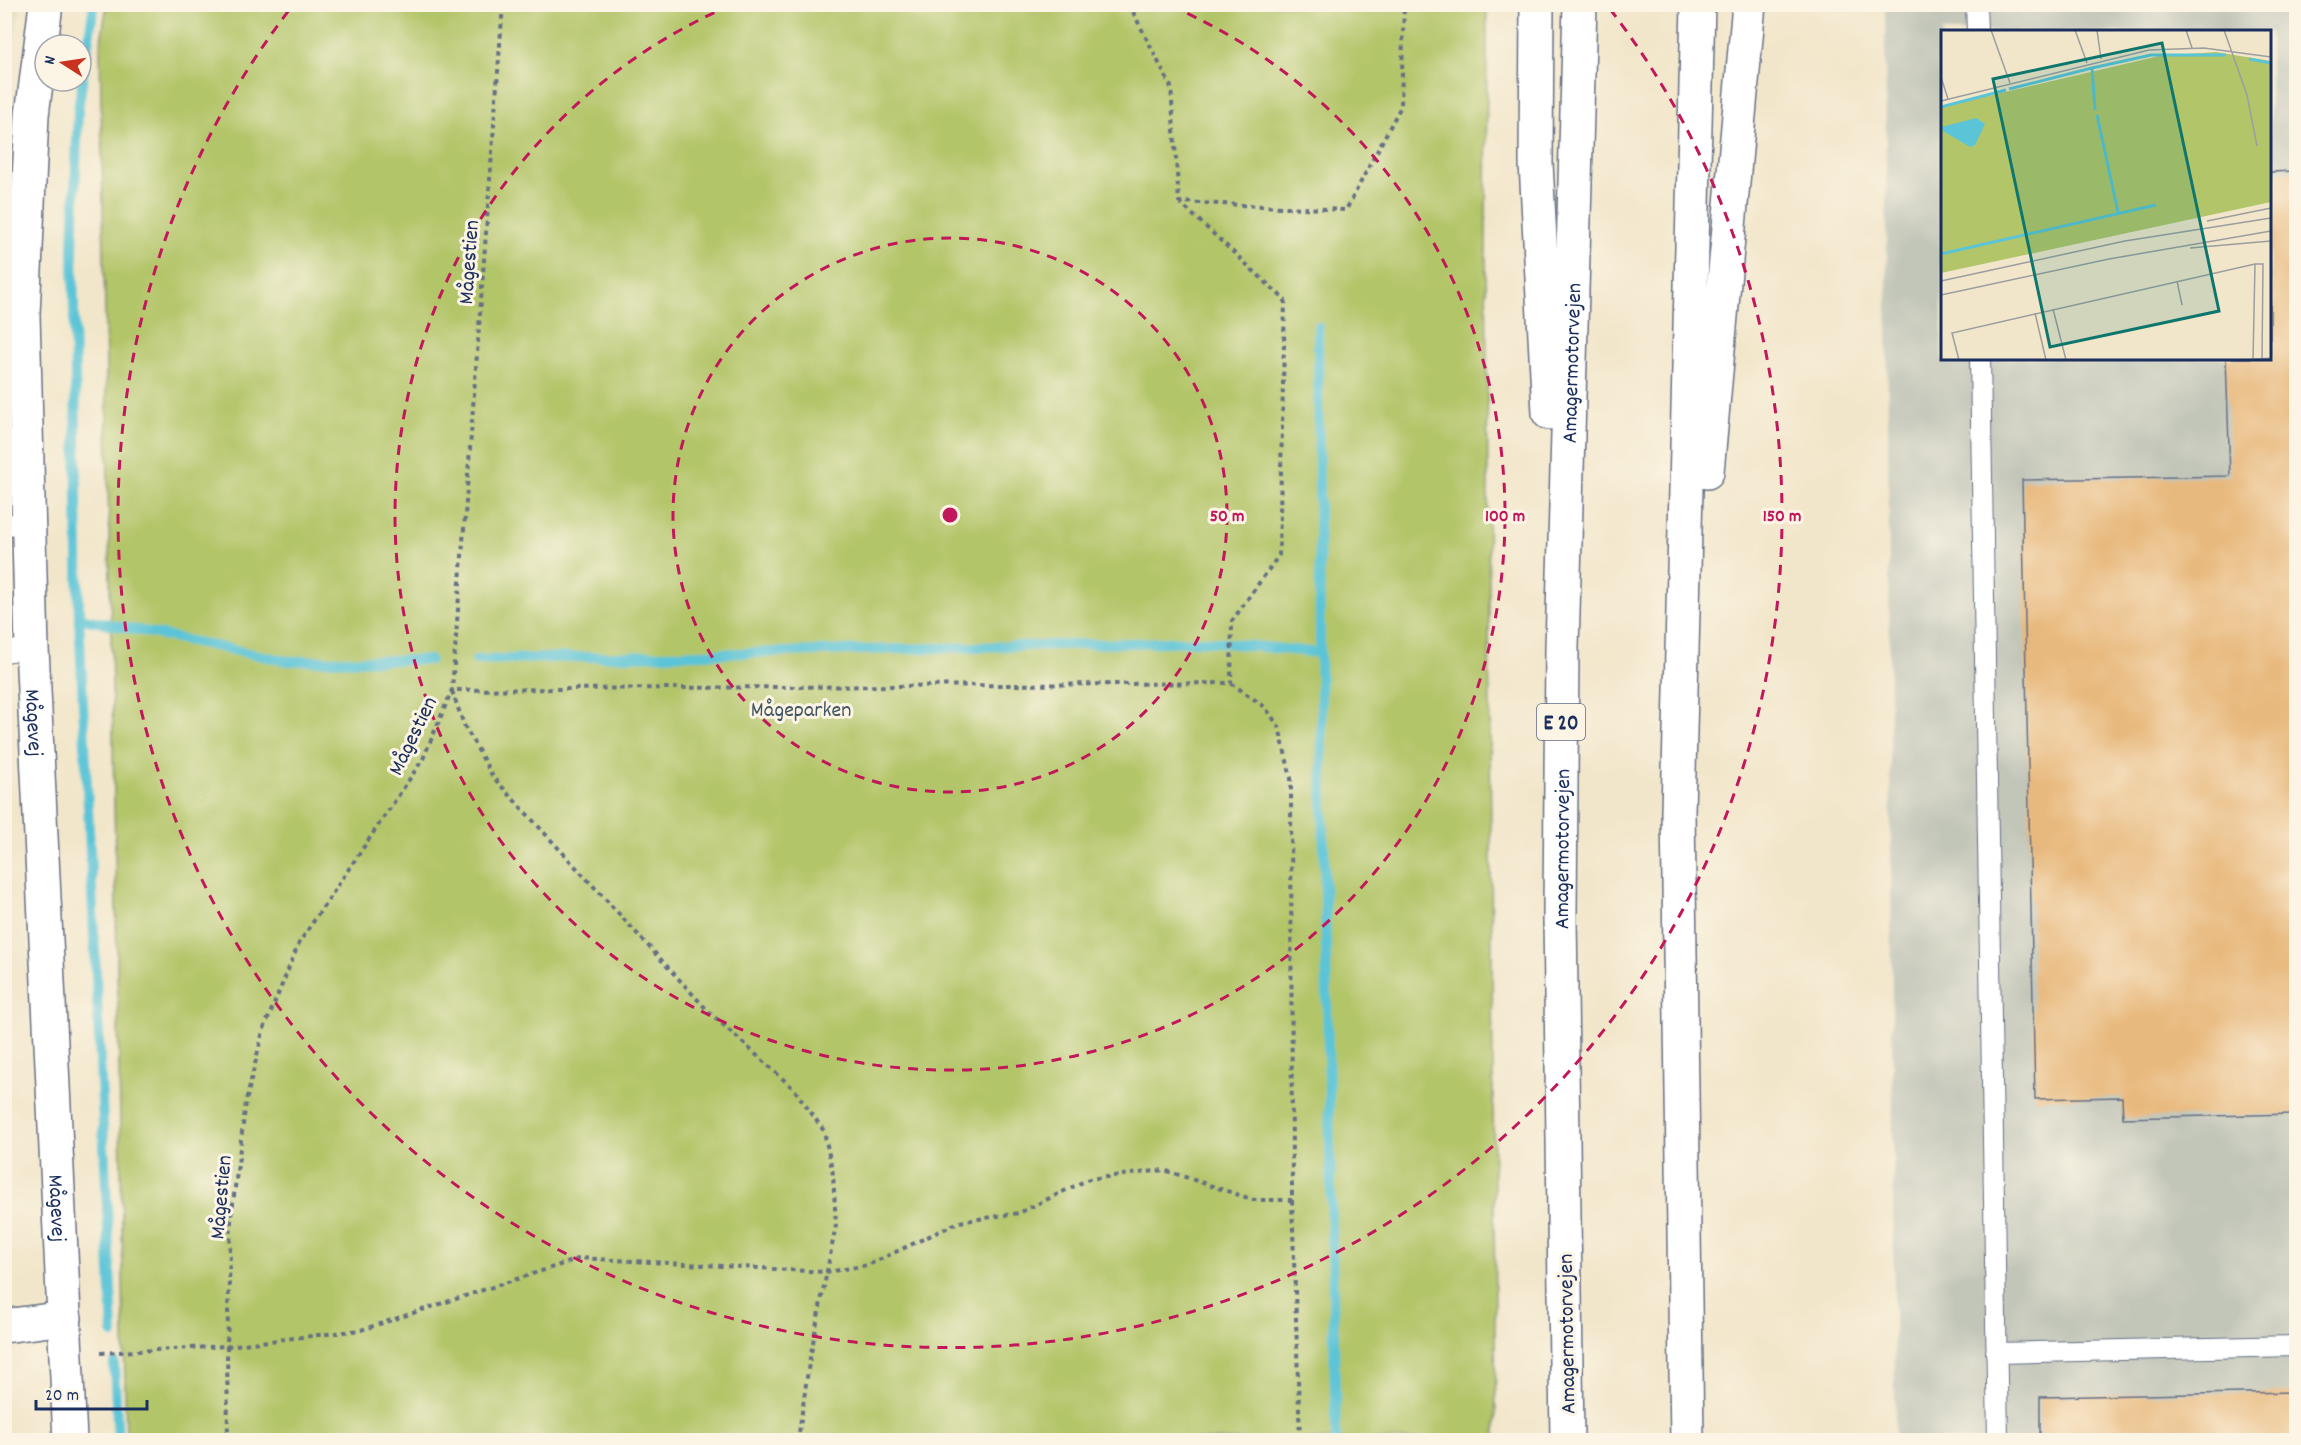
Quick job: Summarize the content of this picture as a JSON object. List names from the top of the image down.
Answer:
{
  "streets": {
    "main road": ["Amagermotorvejen", "Mågevej", "E 20"],
    "path": ["Mågestien"]
  },
  "parks": ["Mågeparken"],
  "scale_bar": "20 m",
  "north": "left",
  "rings": ["50 m", "100 m", "150 m"]
}
